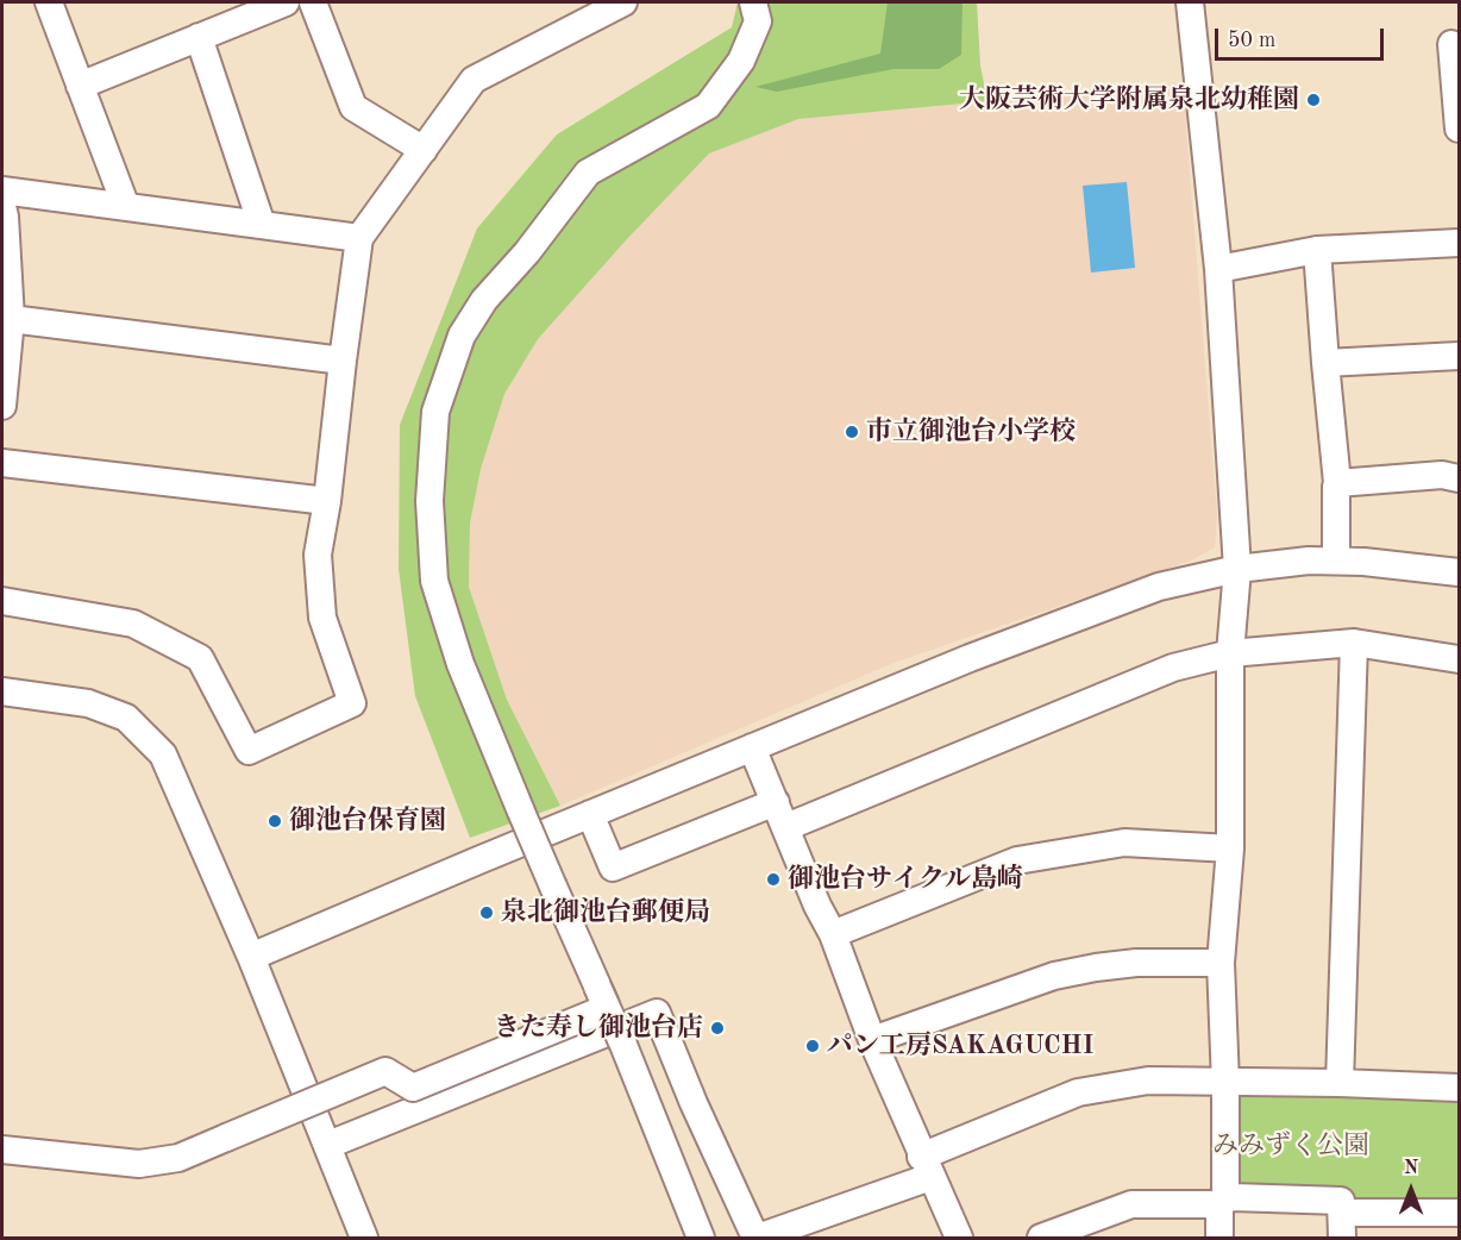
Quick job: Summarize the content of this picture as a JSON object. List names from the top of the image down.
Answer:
{
  "parks": ["みみずく公園"],
  "places": [
    "大阪芸術大学附属泉北幼稚園",
    "市立御池台小学校",
    "御池台保育園",
    "御池台サイクル島崎",
    "泉北御池台郵便局",
    "きた寿し御池台店",
    "パン工房SAKAGUCHI"
  ],
  "scale_bar": "50 m",
  "north": "top"
}
